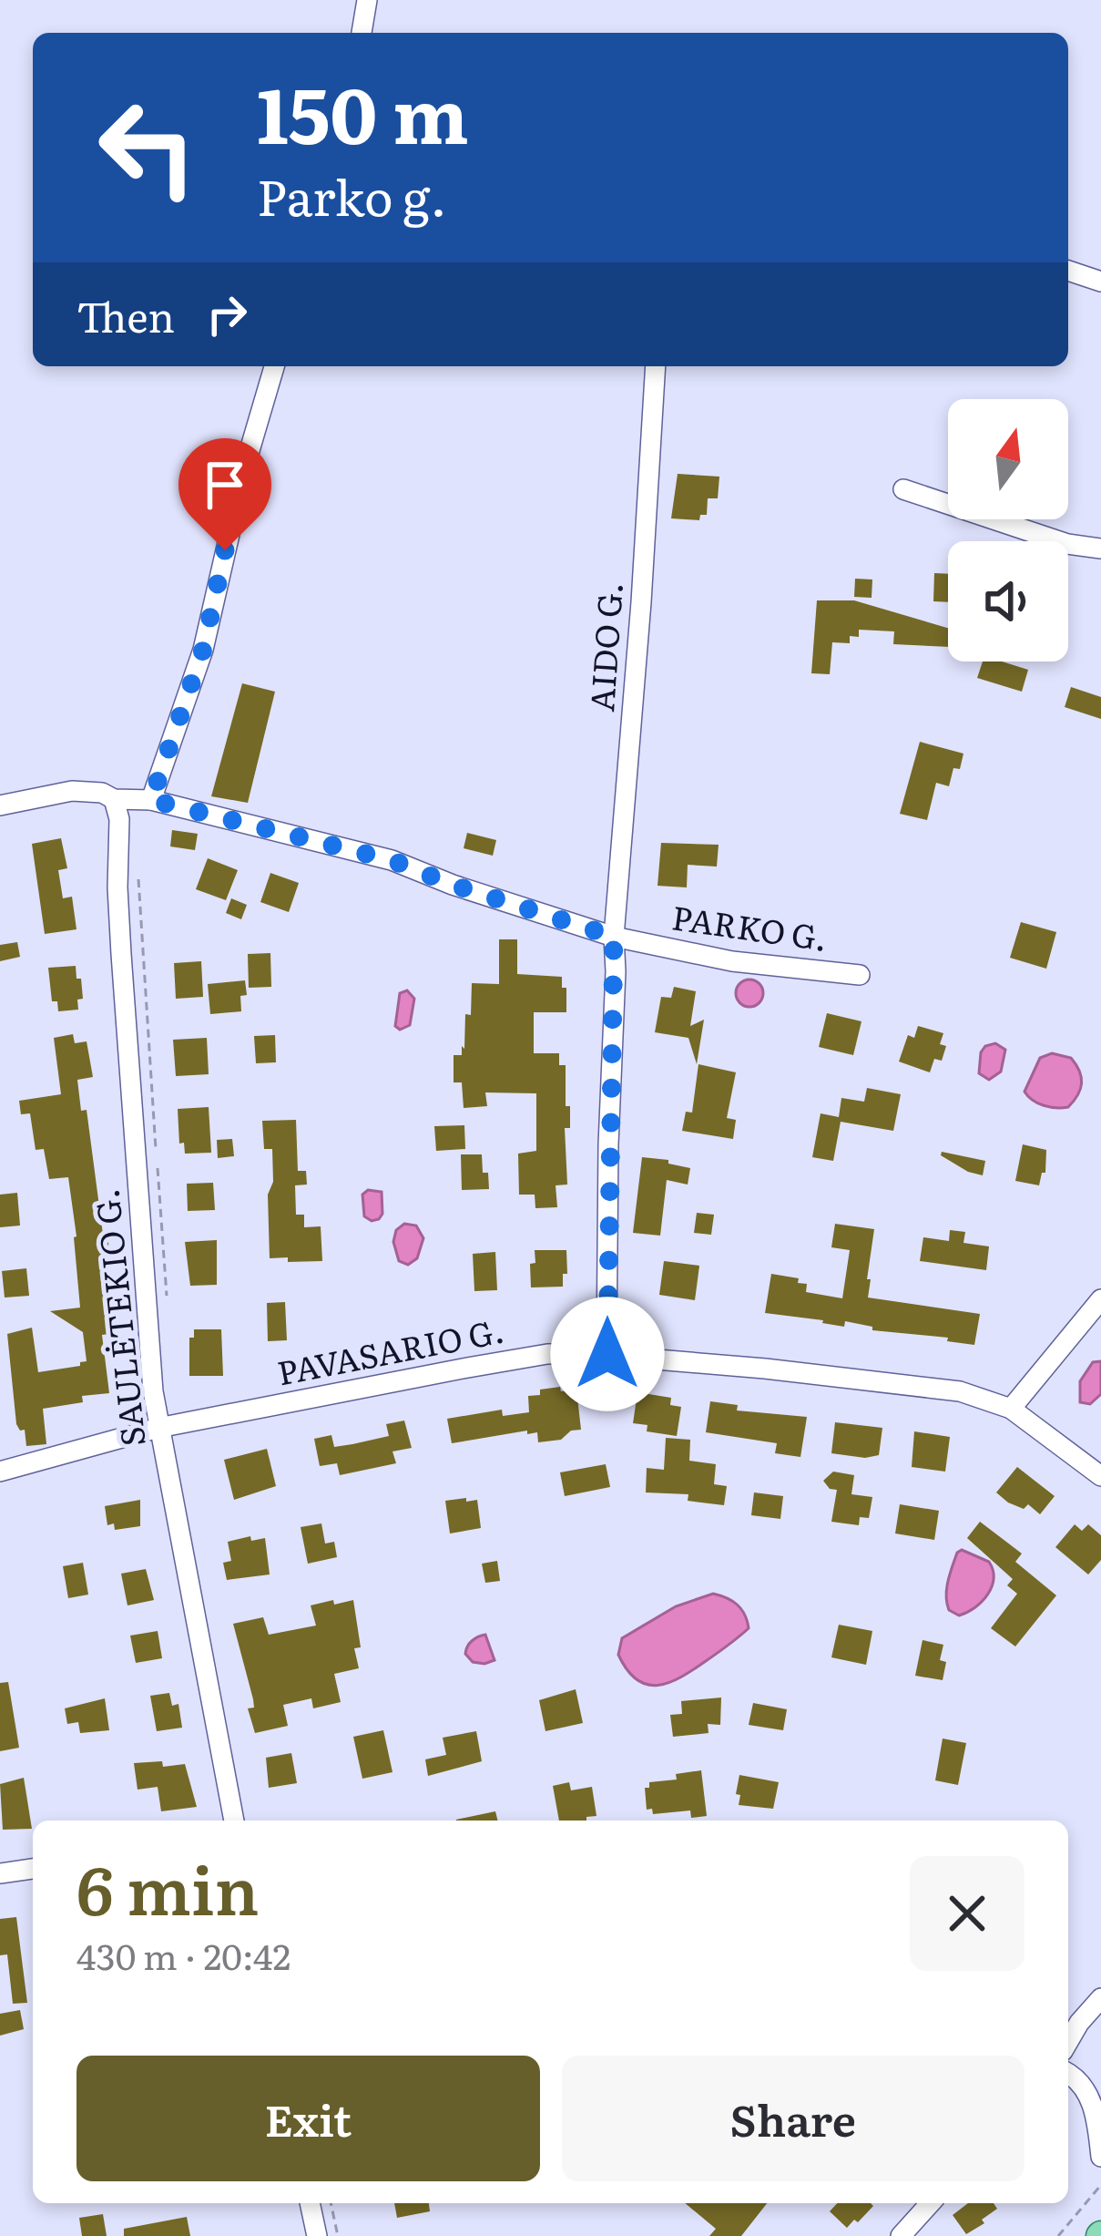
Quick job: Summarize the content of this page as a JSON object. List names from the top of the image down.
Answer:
{
  "streets": {
    "street": [
      "AIDO G.",
      "PARKO G.",
      "SAULĖTEKIO G.",
      "PAVASARIO G."
    ]
  },
  "crossings": [
    ["AIDO G.", "PARKO G."],
    ["AIDO G.", "PAVASARIO G."],
    ["PARKO G.", "SAULĖTEKIO G."],
    ["SAULĖTEKIO G.", "PAVASARIO G."]
  ],
  "north": "top",
  "page": {
    "turn": ["150 m", "Parko g."],
    "then": "Then",
    "heading": ["6 min", "430 m · 20:42"],
    "buttons": ["Exit", "Share"]
  }
}
